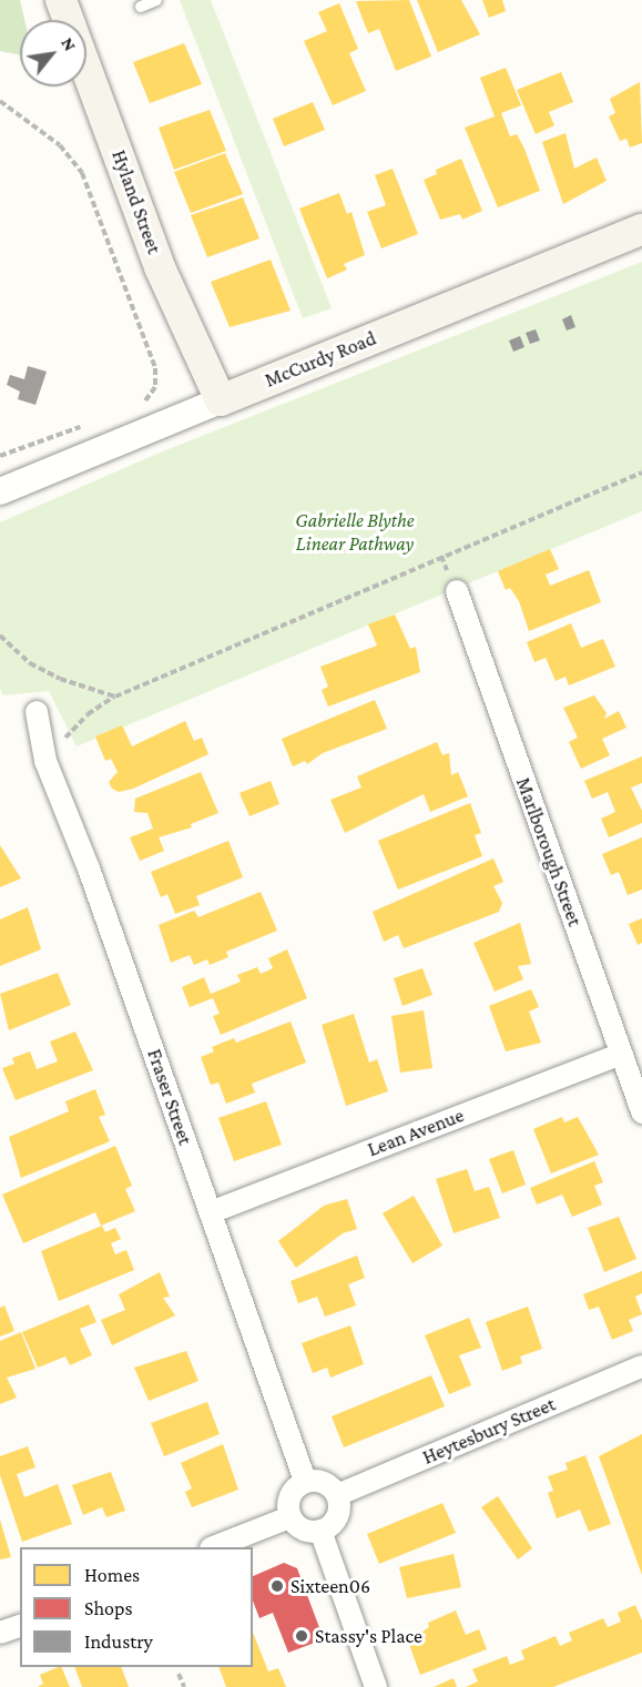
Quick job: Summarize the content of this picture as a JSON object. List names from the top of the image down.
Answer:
{
  "streets": {
    "main road": ["Hyland Street", "McCurdy Road"],
    "street": [
      "Marlborough Street",
      "Fraser Street",
      "Lean Avenue",
      "Heytesbury Street"
    ]
  },
  "crossings": [
    ["Hyland Street", "McCurdy Road"],
    ["Marlborough Street", "Lean Avenue"],
    ["Fraser Street", "Lean Avenue"],
    ["Fraser Street", "Heytesbury Street"]
  ],
  "parks": ["Gabrielle Blythe Linear Pathway"],
  "places": ["Sixteen06", "Stassy's Place"],
  "legend": ["Homes", "Shops", "Industry"],
  "north": "top right"
}
